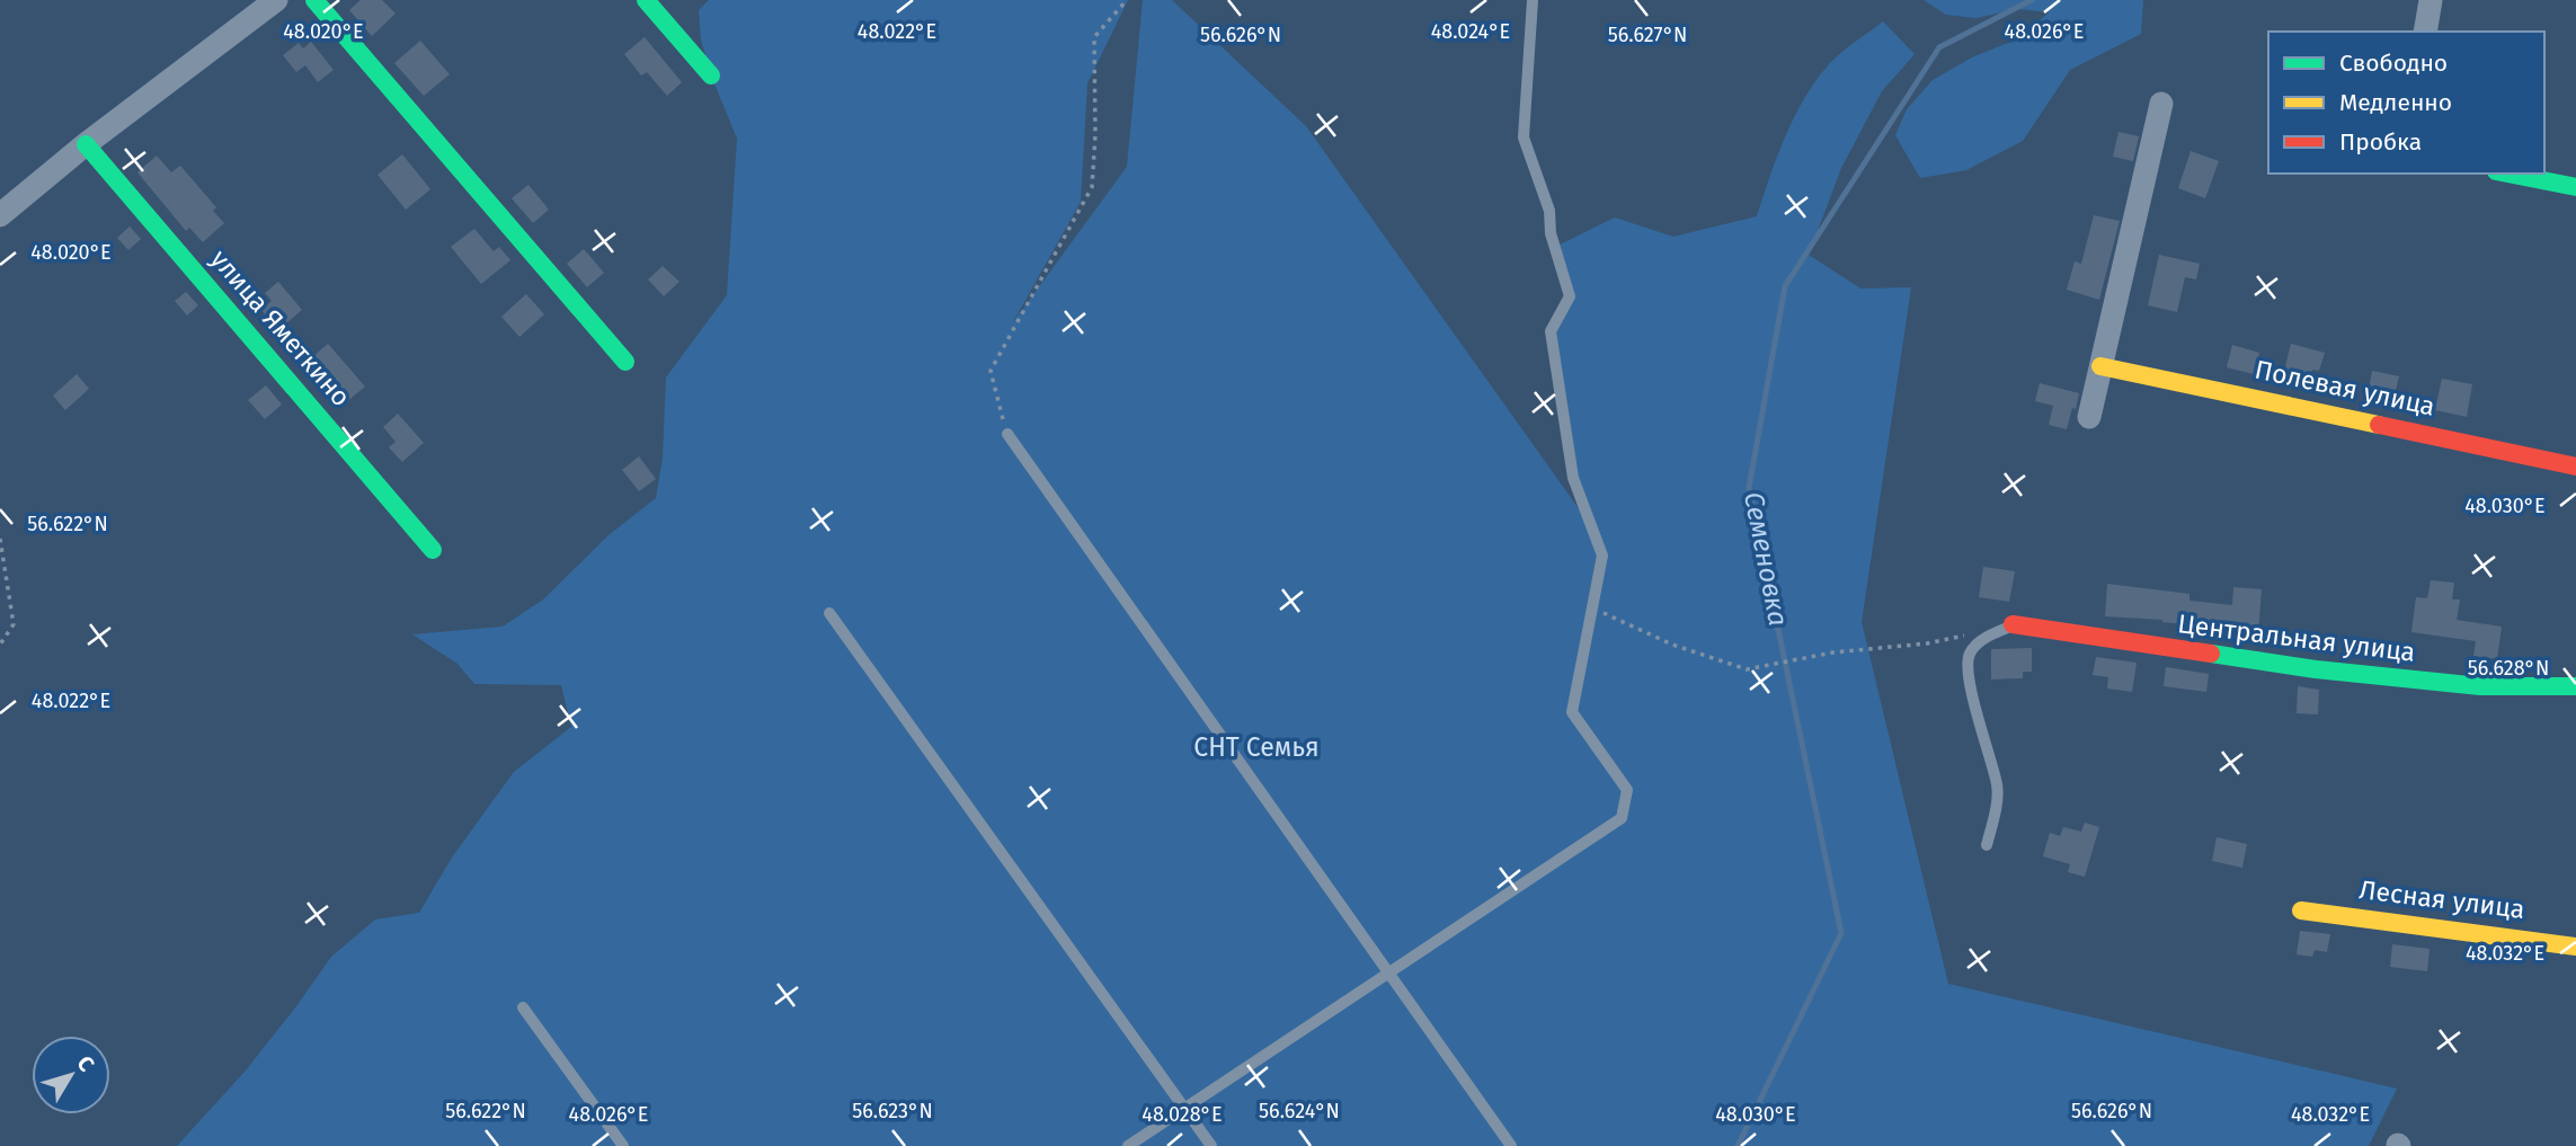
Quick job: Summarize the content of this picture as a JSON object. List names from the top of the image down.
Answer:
{
  "streets": {
    "street": [
      "улица Яметкино",
      "Полевая улица",
      "Центральная улица",
      "Лесная улица"
    ]
  },
  "water": ["Семеновка"],
  "parks": ["СНТ Семья"],
  "legend": ["Свободно", "Медленно", "Пробка"],
  "north": "top right",
  "coordinates": [
    "48.020°E",
    "48.022°E",
    "48.024°E",
    "48.026°E",
    "56.626°N",
    "56.627°N",
    "48.030°E",
    "56.622°N",
    "56.628°N",
    "48.032°E",
    "56.623°N",
    "56.624°N",
    "48.028°E"
  ]
}
